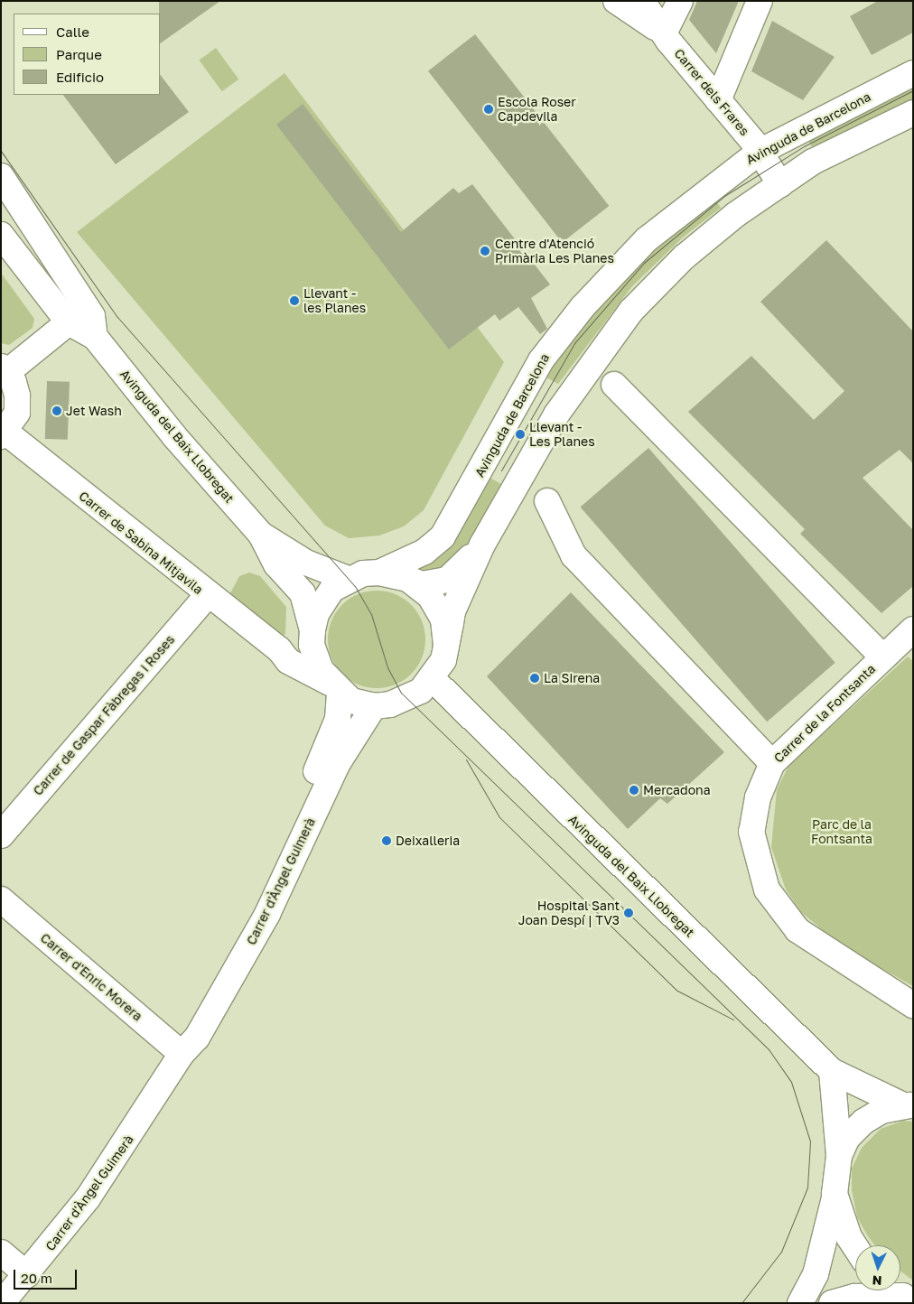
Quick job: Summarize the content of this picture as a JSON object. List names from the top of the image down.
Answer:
{
  "streets": {
    "street": [
      "Carrer dels Frares",
      "Avinguda de Barcelona",
      "Avinguda del Baix Llobregat",
      "Carrer de Sabina Mitjavila",
      "Carrer de la Fontsanta",
      "Carrer de Gaspar Fàbregas i Roses",
      "Carrer d'Àngel Guimerà",
      "Carrer d'Enric Morera"
    ]
  },
  "crossings": [
    ["Carrer dels Frares", "Avinguda de Barcelona"],
    ["Avinguda de Barcelona", "Avinguda del Baix Llobregat"],
    ["Avinguda de Barcelona", "Carrer de Sabina Mitjavila"],
    ["Avinguda de Barcelona", "Carrer d'Àngel Guimerà"],
    ["Avinguda del Baix Llobregat", "Carrer de Sabina Mitjavila"],
    ["Avinguda del Baix Llobregat", "Carrer d'Àngel Guimerà"],
    ["Carrer de Sabina Mitjavila", "Carrer de Gaspar Fàbregas i Roses"],
    ["Carrer de Sabina Mitjavila", "Carrer d'Àngel Guimerà"],
    ["Carrer d'Àngel Guimerà", "Carrer d'Enric Morera"]
  ],
  "parks": ["Parc de la Fontsanta"],
  "places": [
    "Escola Roser Capdevila",
    "Centre d'Atenció Primària Les Planes",
    "Llevant - les Planes",
    "Jet Wash",
    "Llevant - Les Planes",
    "La Sirena",
    "Mercadona",
    "Deixalleria",
    "Hospital Sant Joan Despí | TV3"
  ],
  "legend": ["Calle", "Parque", "Edificio"],
  "scale_bar": "20 m",
  "north": "bottom"
}
